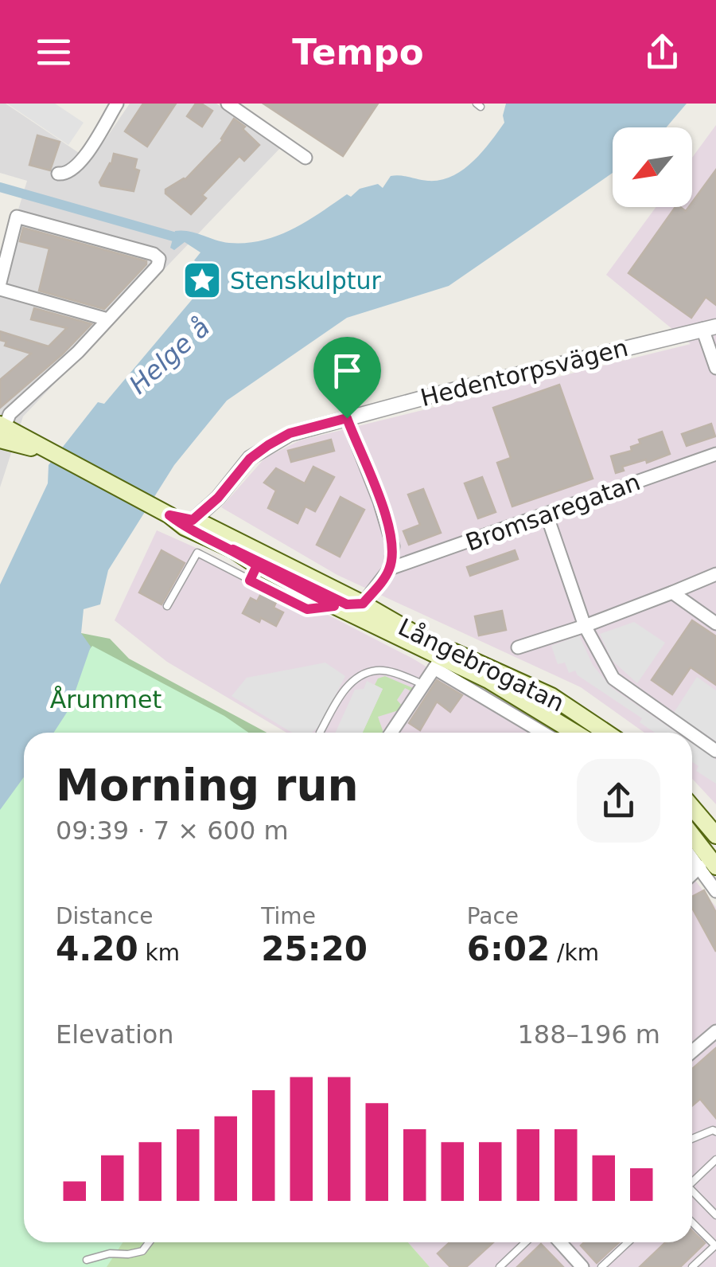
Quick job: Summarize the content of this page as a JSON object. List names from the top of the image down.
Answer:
{
  "streets": {
    "main road": ["Långebrogatan"],
    "street": ["Hedentorpsvägen", "Bromsaregatan"]
  },
  "crossings": [
    ["Hedentorpsvägen", "Långebrogatan"]
  ],
  "water": ["Helge å"],
  "parks": ["Årummet"],
  "places": {
    "place": ["Stenskulptur"]
  },
  "north": "bottom left",
  "page": {
    "header": "Tempo",
    "heading": ["Morning run", "09:39 · 7 × 600 m"],
    "stats": [
      ["Distance", "4.20 km"],
      ["Time", "25:20"],
      ["Pace", "6:02 /km"]
    ],
    "chart": ["Elevation", "188–196 m"]
  }
}
